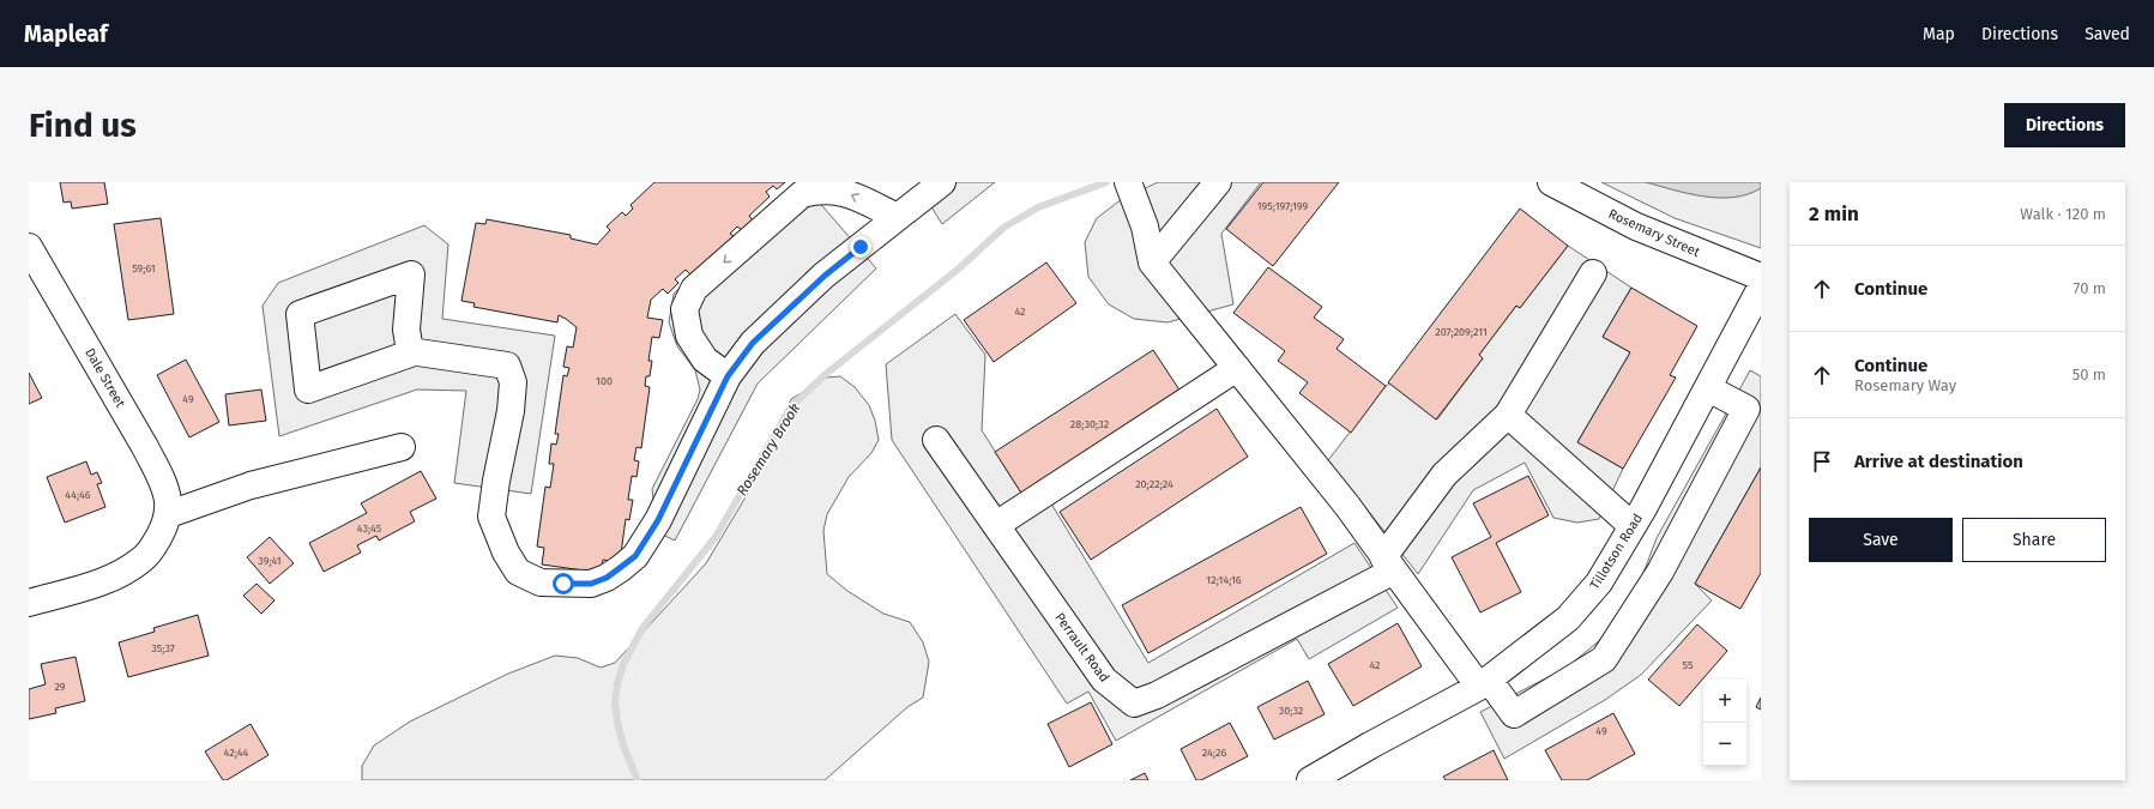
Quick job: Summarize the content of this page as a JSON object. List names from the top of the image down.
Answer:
{
  "streets": {
    "street": [
      "Rosemary Street",
      "Dale Street",
      "Tillotson Road",
      "Perrault Road"
    ]
  },
  "water": ["Rosemary Brook"],
  "house_numbers": [
    "195;197;199",
    "59;61",
    "42",
    "207;209;211",
    "100",
    "49",
    "28;30;32",
    "20;22;24",
    "44;46",
    "43;45",
    "39;41",
    "12;14;16",
    "35;37",
    "42",
    "55",
    "29",
    "30;32",
    "49",
    "42;44",
    "24;26"
  ],
  "page": {
    "header": "Mapleaf",
    "nav": ["Map", "Directions", "Saved"],
    "buttons": [
      "Directions",
      ["Save", "Share"]
    ],
    "title": "Find us",
    "heading": ["2 min", "Walk · 120 m"],
    "list": [
      ["Continue", "70 m"],
      ["Continue", "Rosemary Way", "50 m"],
      "Arrive at destination"
    ],
    "map_buttons": ["+", "−"]
  }
}
